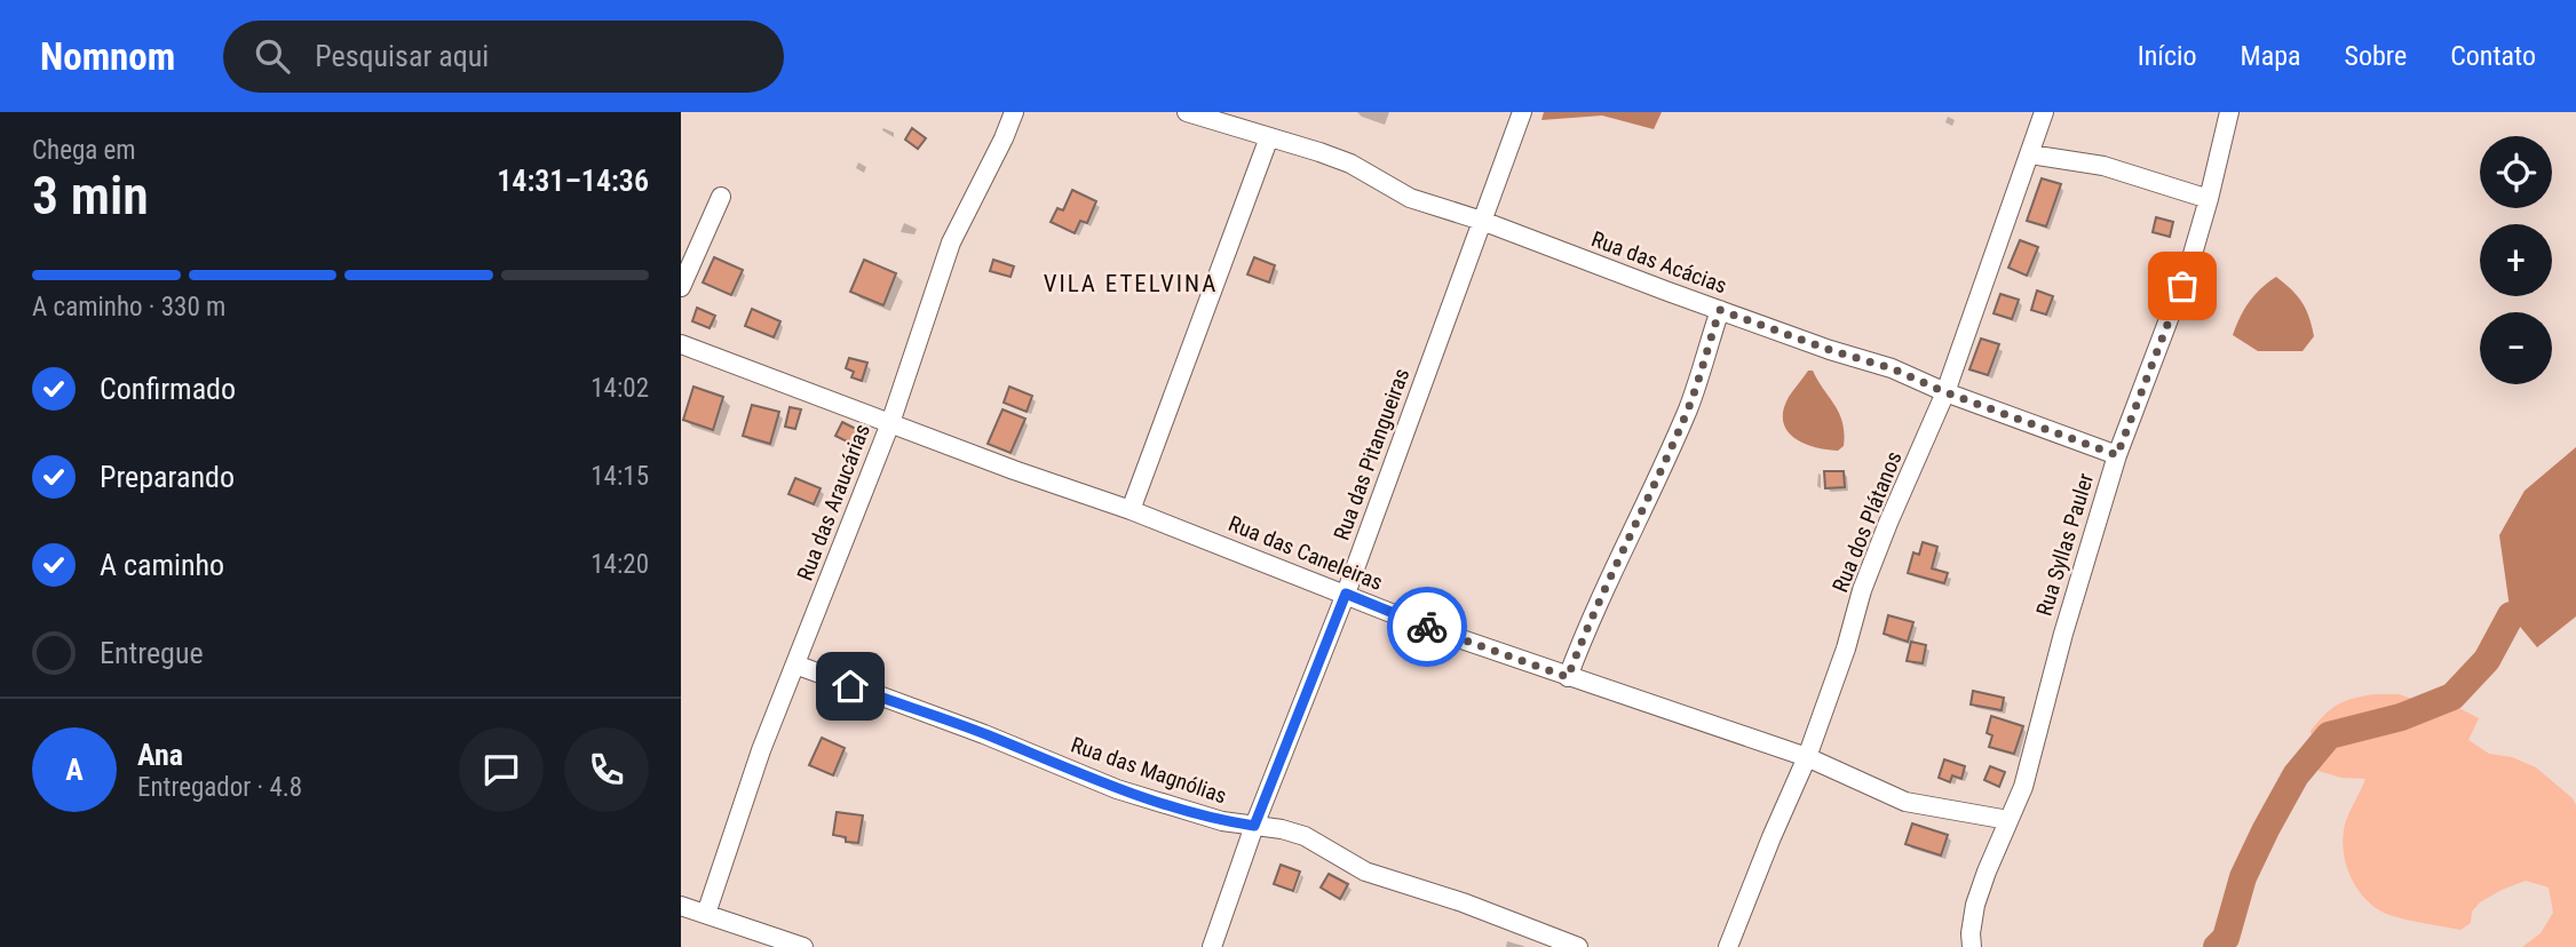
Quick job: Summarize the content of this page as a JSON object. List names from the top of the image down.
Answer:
{
  "streets": {
    "street": [
      "Rua das Acácias",
      "Rua das Pitangueiras",
      "Rua das Araucárias",
      "Rua dos Plátanos",
      "Rua Syllas Pauler",
      "Rua das Caneleiras",
      "Rua das Magnólias"
    ]
  },
  "crossings": [
    ["Rua das Acácias", "Rua das Pitangueiras"],
    ["Rua das Acácias", "Rua dos Plátanos"],
    ["Rua das Acácias", "Rua Syllas Pauler"],
    ["Rua das Pitangueiras", "Rua das Caneleiras"],
    ["Rua das Pitangueiras", "Rua das Magnólias"],
    ["Rua das Araucárias", "Rua das Caneleiras"],
    ["Rua das Araucárias", "Rua das Magnólias"],
    ["Rua dos Plátanos", "Rua das Caneleiras"],
    ["Rua Syllas Pauler", "Rua das Caneleiras"]
  ],
  "districts": ["VILA ETELVINA"],
  "page": {
    "header": "Nomnom",
    "search": "Pesquisar aqui",
    "nav": [
      "Início",
      "Mapa",
      "Sobre",
      "Contato"
    ],
    "heading": ["3 min", "Chega em", "14:31–14:36"],
    "panel": ["Ana", "Entregador · 4.8"],
    "map_buttons": ["+", "−"],
    "bar": "A caminho · 330 m",
    "list": [
      ["Confirmado", "14:02"],
      ["Preparando", "14:15"],
      ["A caminho", "14:20"],
      "Entregue"
    ],
    "round": "A"
  }
}
